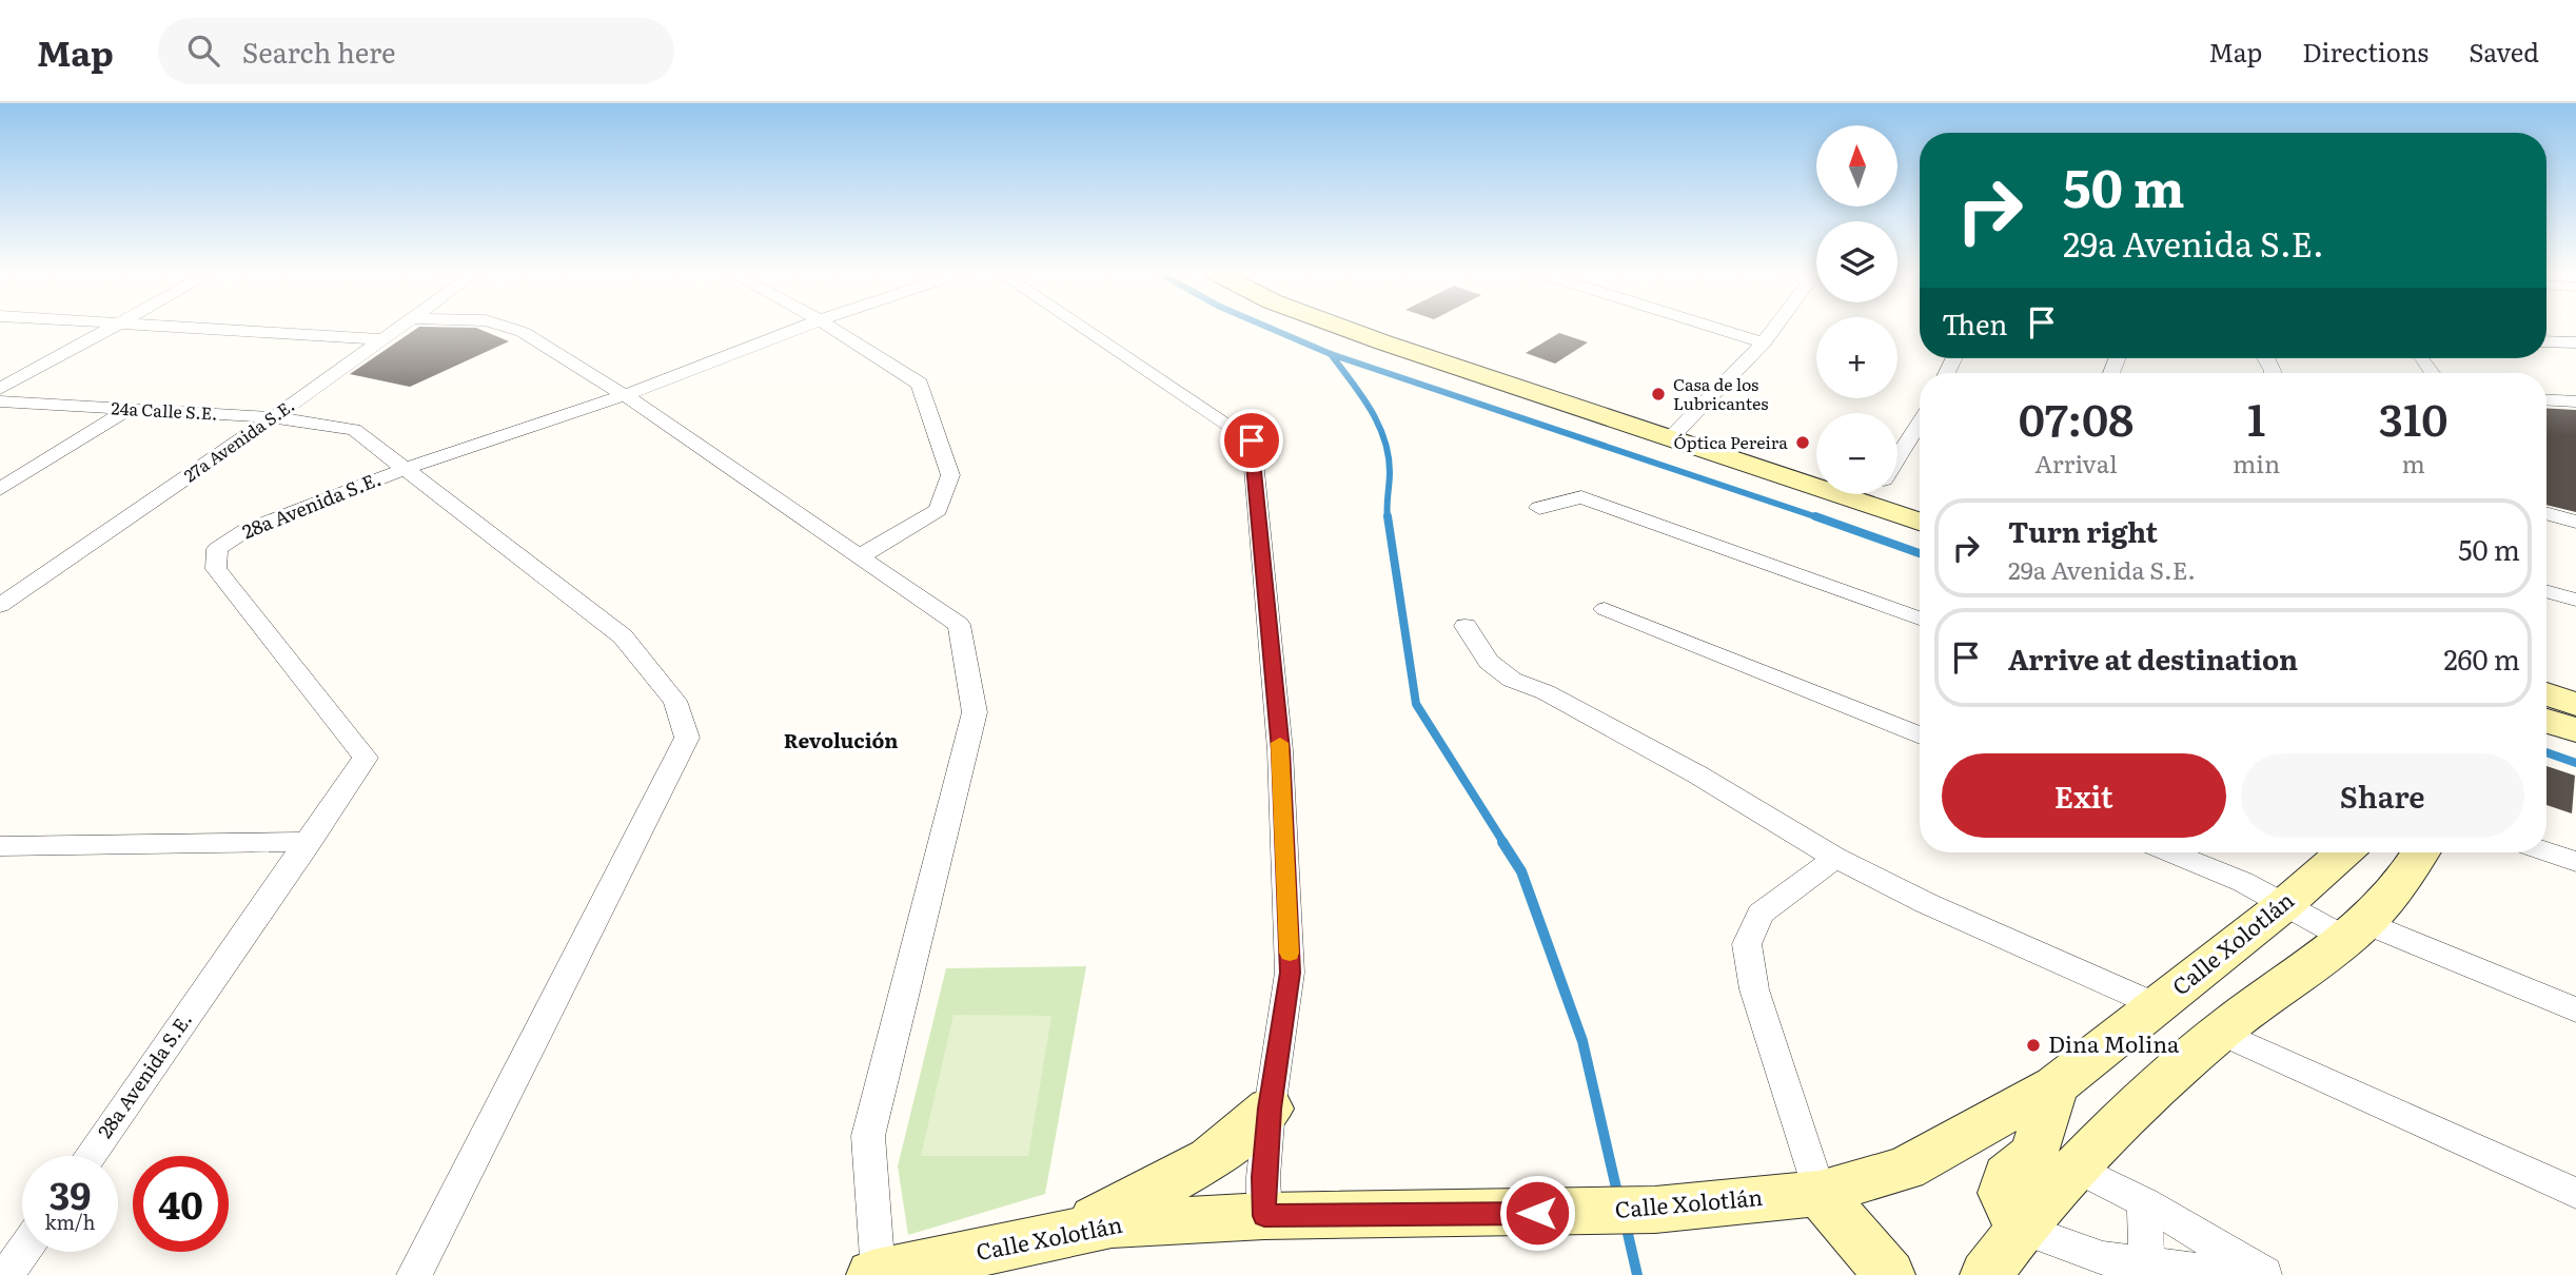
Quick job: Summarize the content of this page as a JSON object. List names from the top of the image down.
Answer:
{
  "streets": {
    "street": [
      "24a Calle S.E.",
      "27a Avenida S.E.",
      "28a Avenida S.E.",
      "Calle Xolotlán"
    ]
  },
  "crossings": [
    ["24a Calle S.E.", "27a Avenida S.E."],
    ["24a Calle S.E.", "28a Avenida S.E."]
  ],
  "districts": ["Revolución"],
  "places": ["Casa de los Lubricantes", "Óptica Pereira", "Dina Molina"],
  "north": "top",
  "page": {
    "header": "Map",
    "search": "Search here",
    "nav": ["Map", "Directions", "Saved"],
    "map_buttons": ["+", "−"],
    "turn": ["50 m", "29a Avenida S.E."],
    "then": "Then",
    "eta": [
      "07:08",
      "Arrival",
      "1",
      "min",
      "310",
      "m"
    ],
    "list": [
      {
        "name": "Turn right",
        "note": "29a Avenida S.E.",
        "value": "50 m"
      },
      {
        "name": "Arrive at destination",
        "value": "260 m"
      }
    ],
    "buttons": ["Exit", "Share"],
    "speed": "39 km/h",
    "limit": "40"
  }
}
